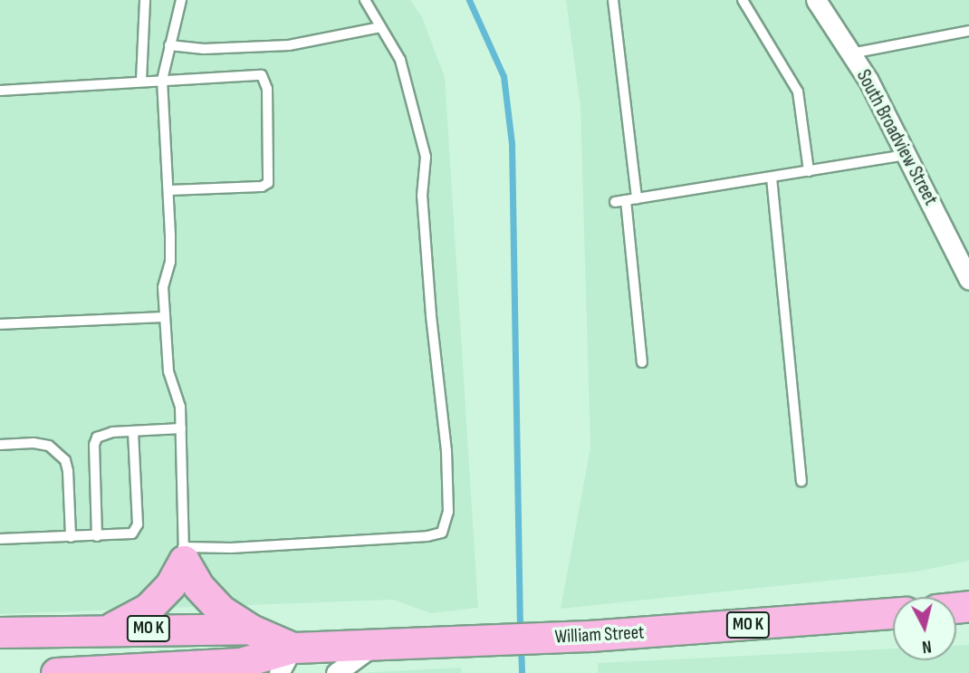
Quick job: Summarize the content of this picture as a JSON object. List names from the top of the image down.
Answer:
{
  "streets": {
    "main road": ["MO K", "William Street"],
    "street": ["South Broadview Street"]
  },
  "north": "bottom"
}
